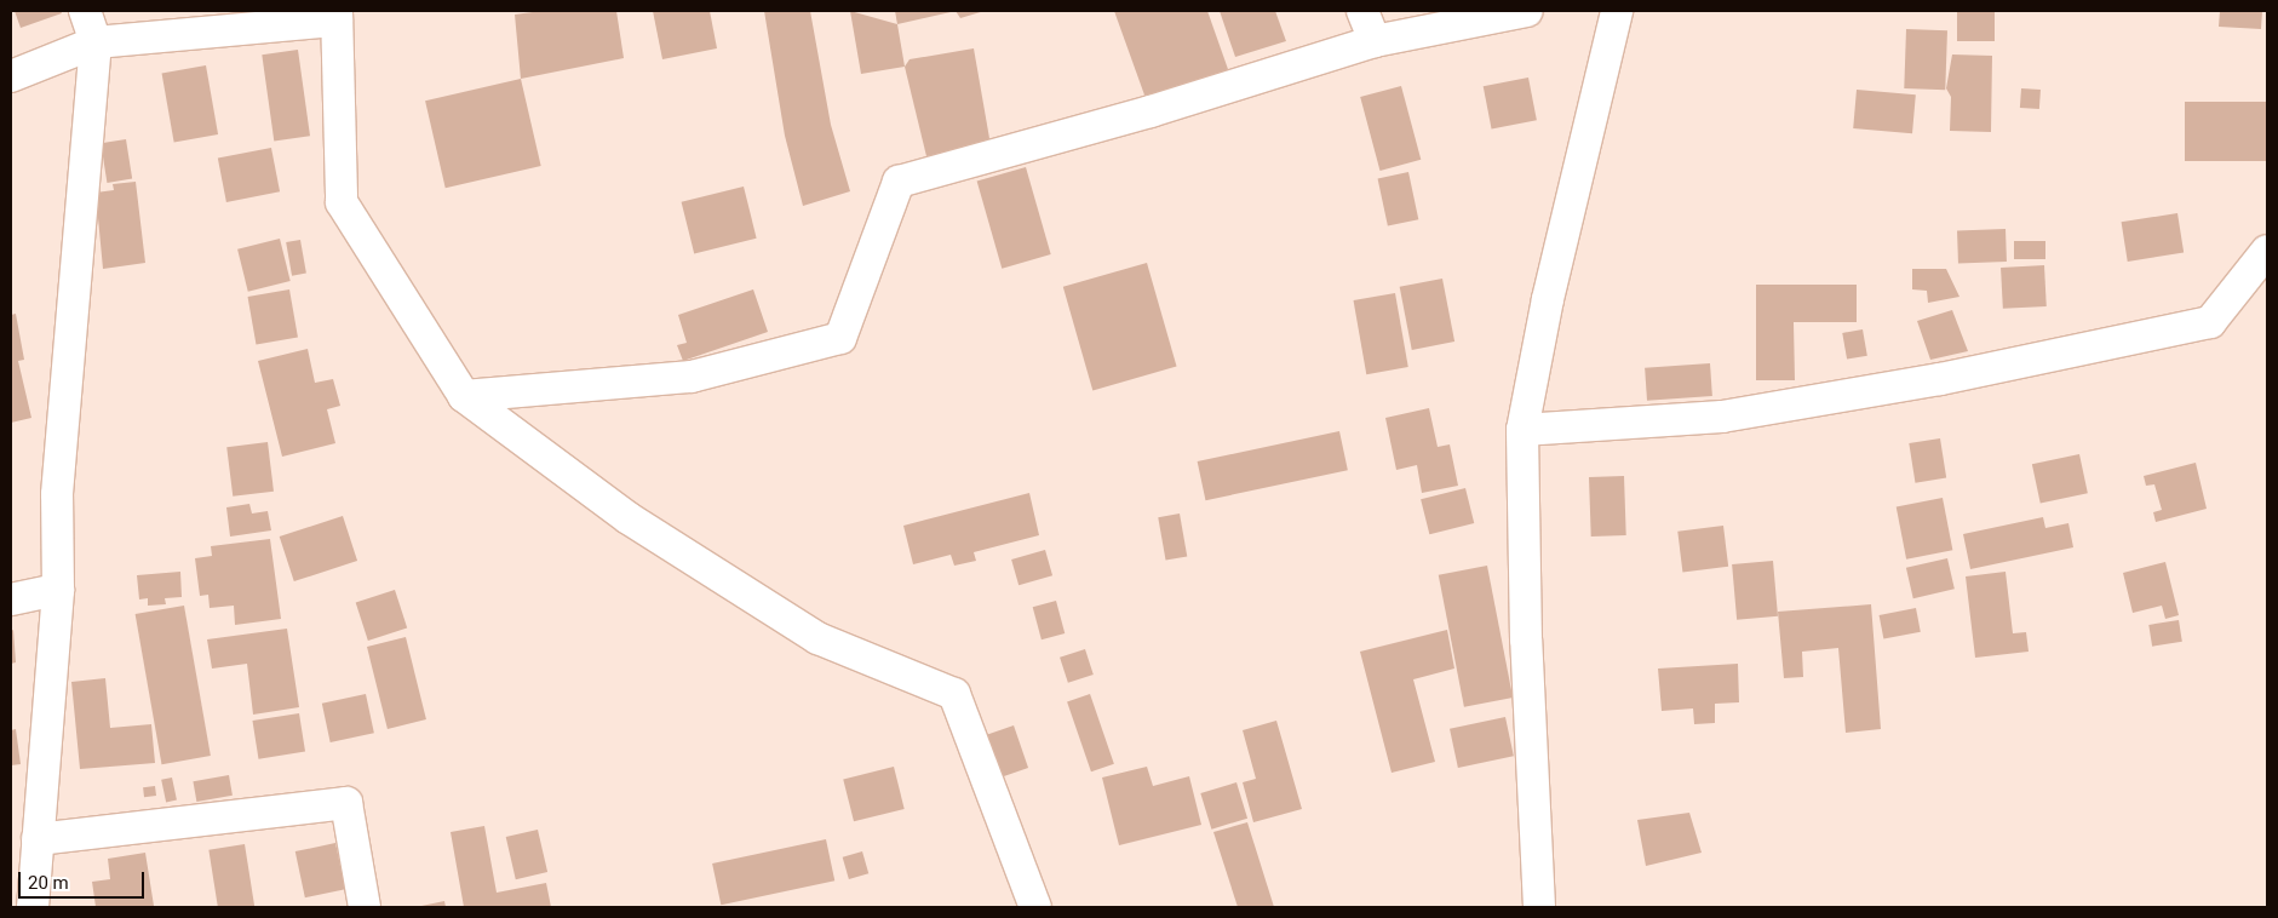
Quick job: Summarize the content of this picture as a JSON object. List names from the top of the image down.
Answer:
{
  "scale_bar": "20 m"
}
